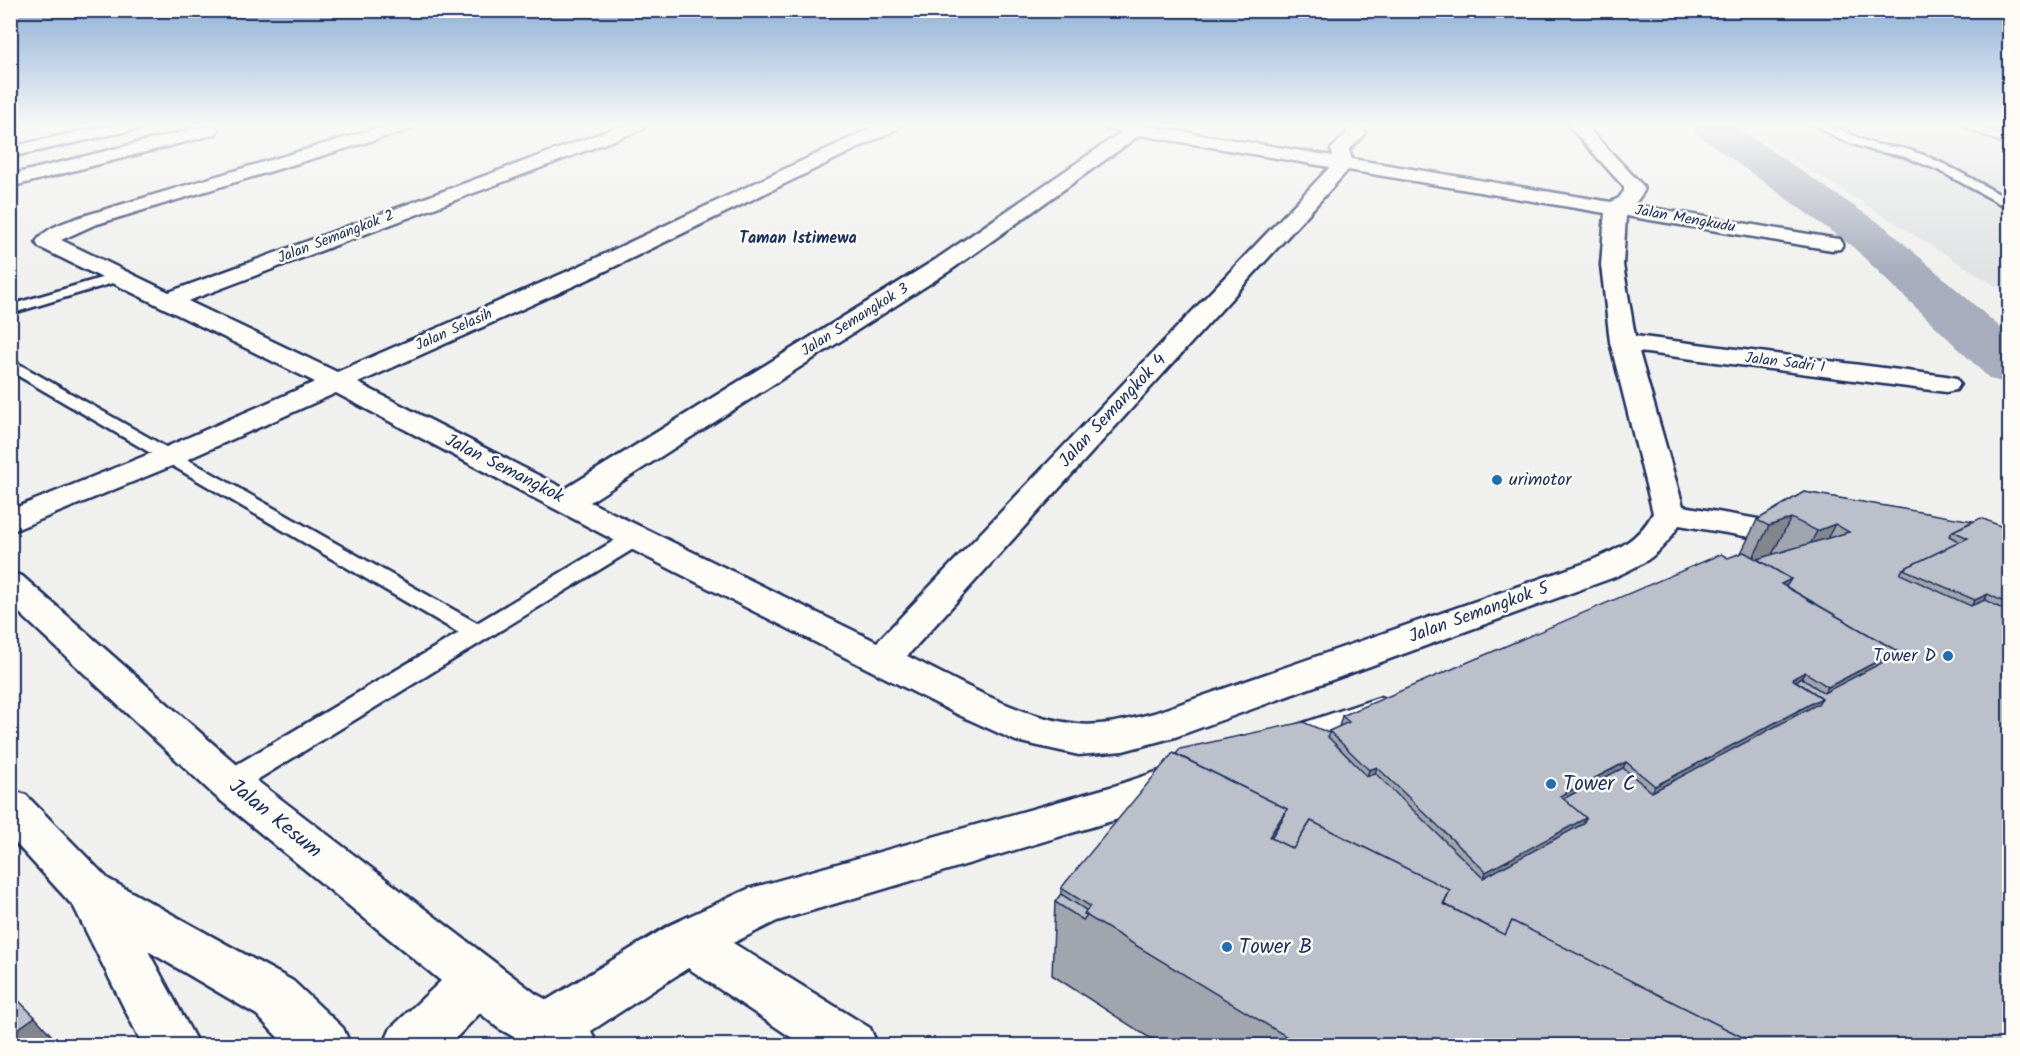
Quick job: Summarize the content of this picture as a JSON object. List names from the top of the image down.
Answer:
{
  "streets": {
    "street": [
      "Jalan Mengkudu",
      "Jalan Semangkok 2",
      "Jalan Semangkok 3",
      "Jalan Selasih",
      "Jalan Sadri 1",
      "Jalan Semangkok 4",
      "Jalan Semangkok",
      "Jalan Semangkok 5",
      "Jalan Kesum"
    ]
  },
  "crossings": [
    ["Jalan Semangkok 2", "Jalan Semangkok"],
    ["Jalan Semangkok 3", "Jalan Semangkok"],
    ["Jalan Selasih", "Jalan Semangkok"],
    ["Jalan Semangkok 4", "Jalan Semangkok"],
    ["Jalan Semangkok", "Jalan Semangkok 5"]
  ],
  "districts": ["Taman Istimewa"],
  "places": [
    "urimotor",
    "Tower D",
    "Tower C",
    "Tower B"
  ]
}
